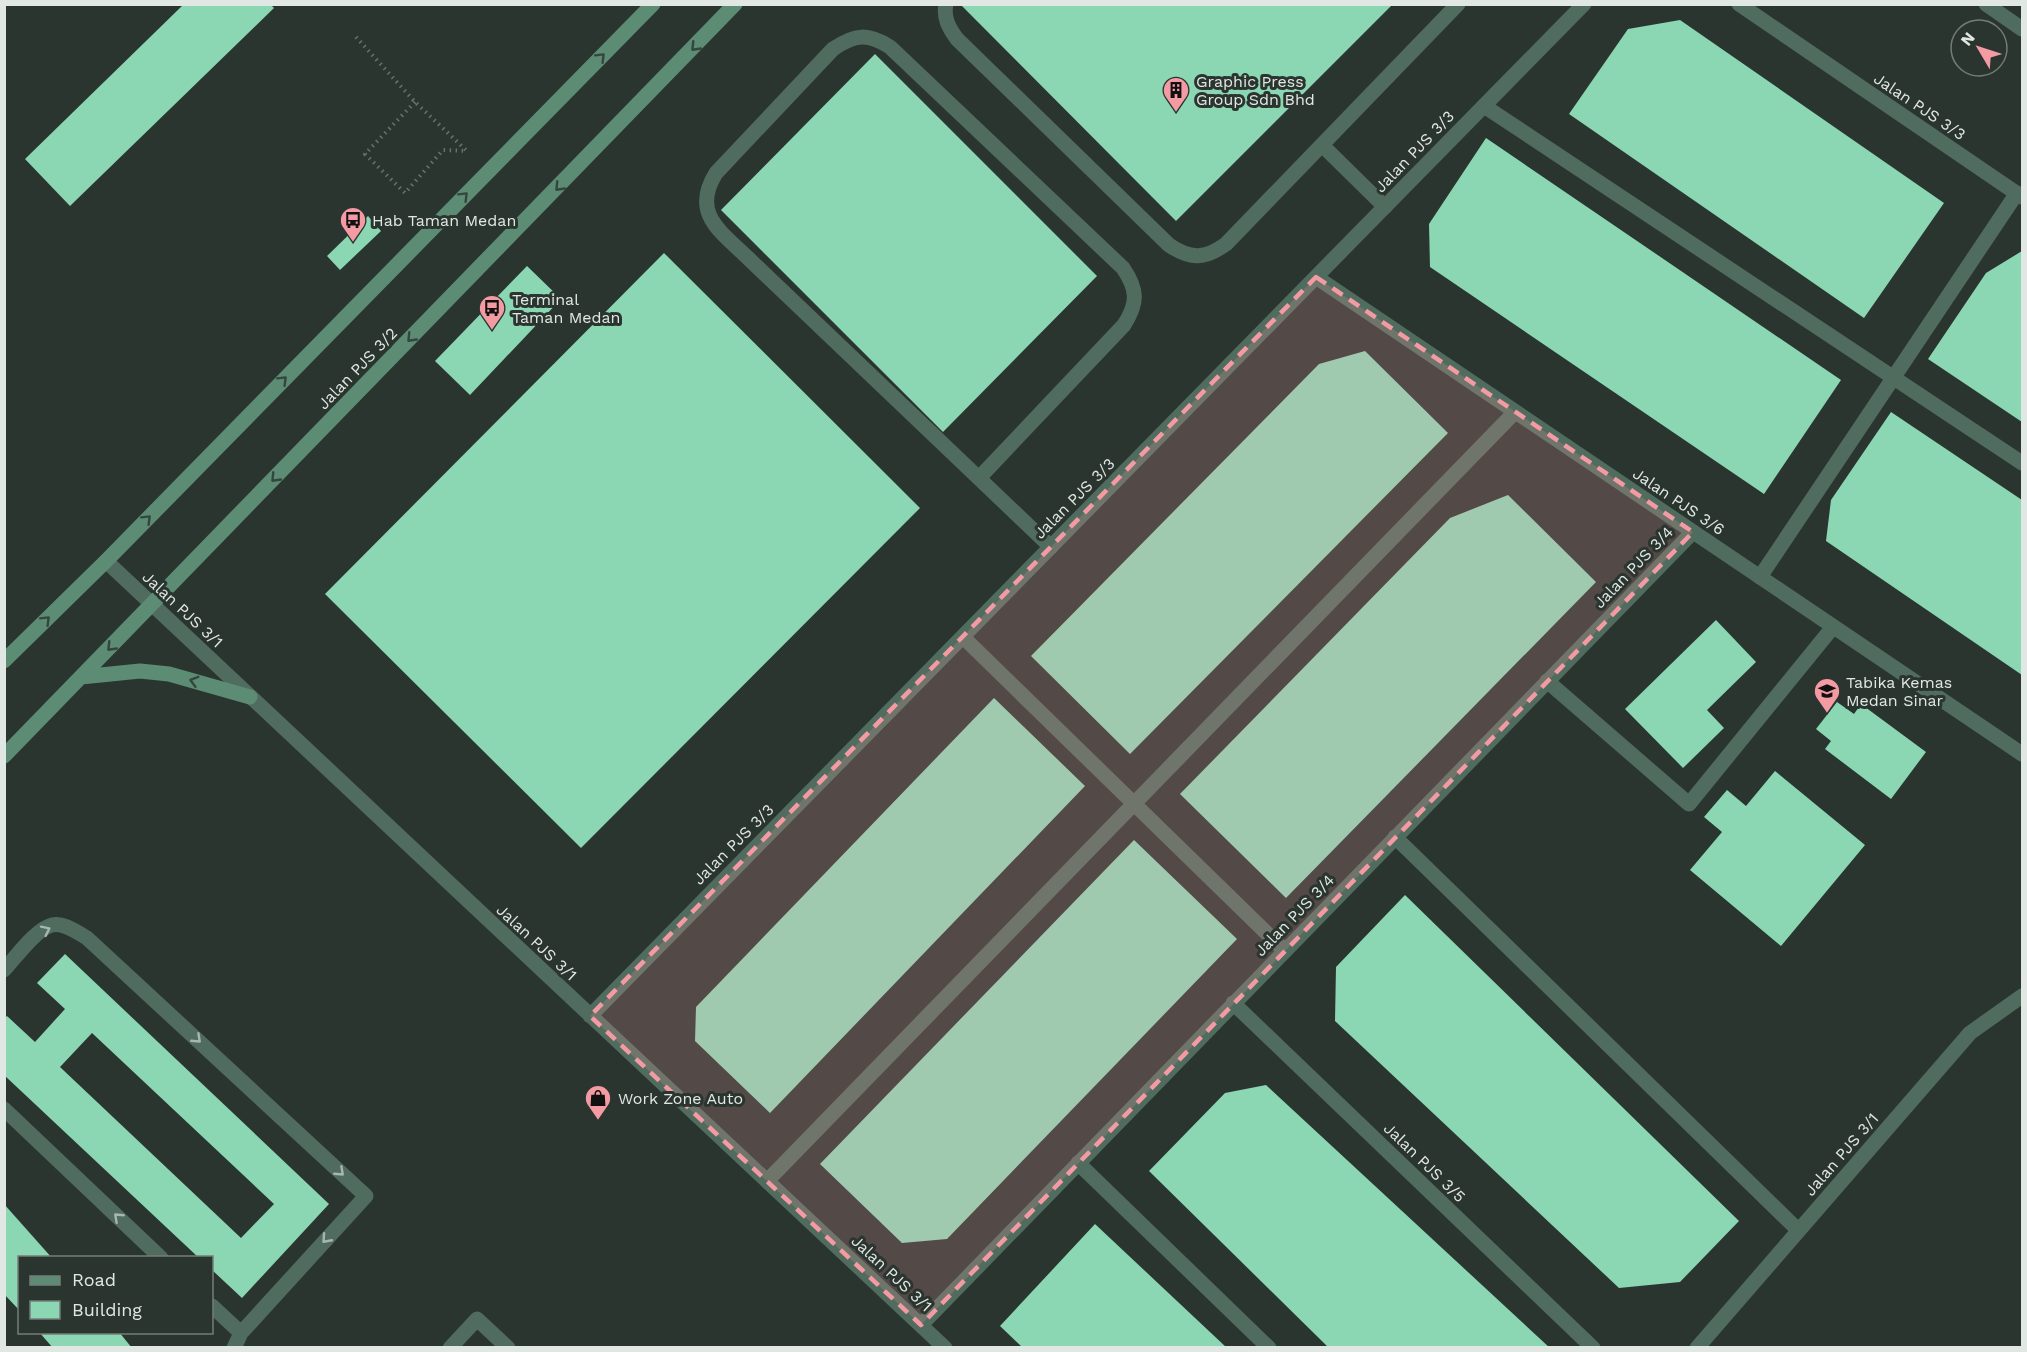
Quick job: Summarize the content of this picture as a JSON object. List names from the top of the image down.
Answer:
{
  "streets": {
    "main road": ["Jalan PJS 3/2"],
    "street": [
      "Jalan PJS 3/3",
      "Jalan PJS 3/6",
      "Jalan PJS 3/4",
      "Jalan PJS 3/1",
      "Jalan PJS 3/5"
    ]
  },
  "crossings": [
    ["Jalan PJS 3/3", "Jalan PJS 3/6"],
    ["Jalan PJS 3/3", "Jalan PJS 3/1"],
    ["Jalan PJS 3/2", "Jalan PJS 3/1"],
    ["Jalan PJS 3/6", "Jalan PJS 3/4"],
    ["Jalan PJS 3/4", "Jalan PJS 3/1"],
    ["Jalan PJS 3/4", "Jalan PJS 3/5"]
  ],
  "places": {
    "building": ["Graphic Press Group Sdn Bhd"],
    "bus stop": ["Hab Taman Medan", "Terminal Taman Medan"],
    "school or university": ["Tabika Kemas Medan Sinar"],
    "shop": ["Work Zone Auto"]
  },
  "legend": ["Road", "Building"],
  "north": "top left"
}
